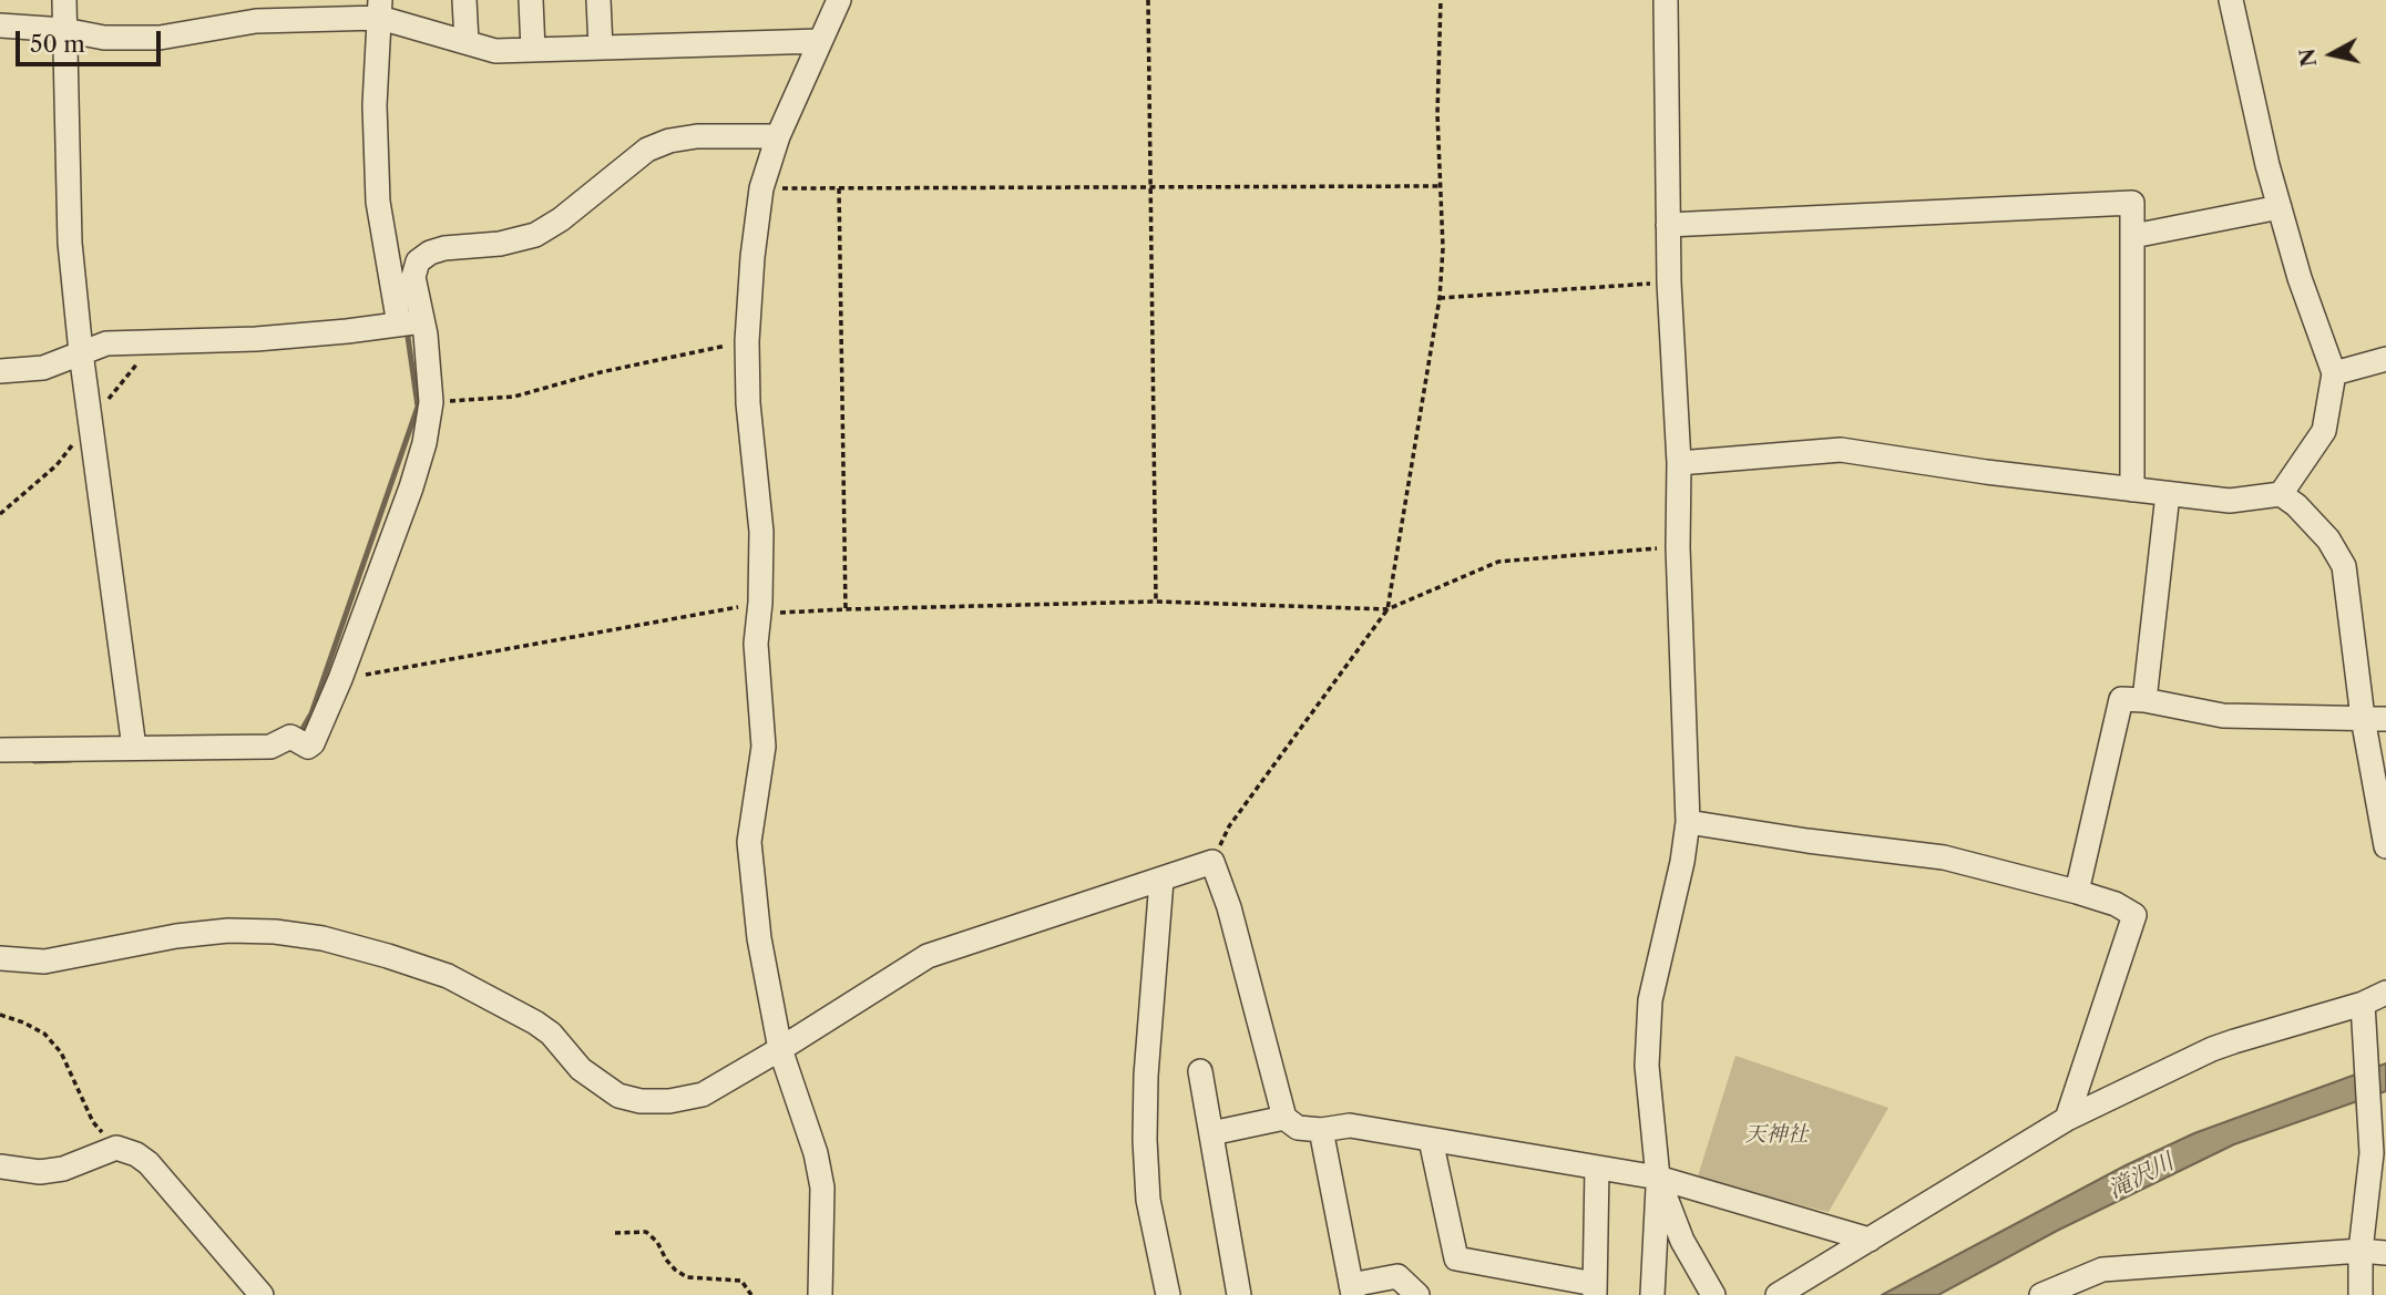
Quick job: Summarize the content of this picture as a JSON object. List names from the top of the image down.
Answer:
{
  "water": ["滝沢川"],
  "parks": ["天神社"],
  "scale_bar": "50 m",
  "north": "left"
}
